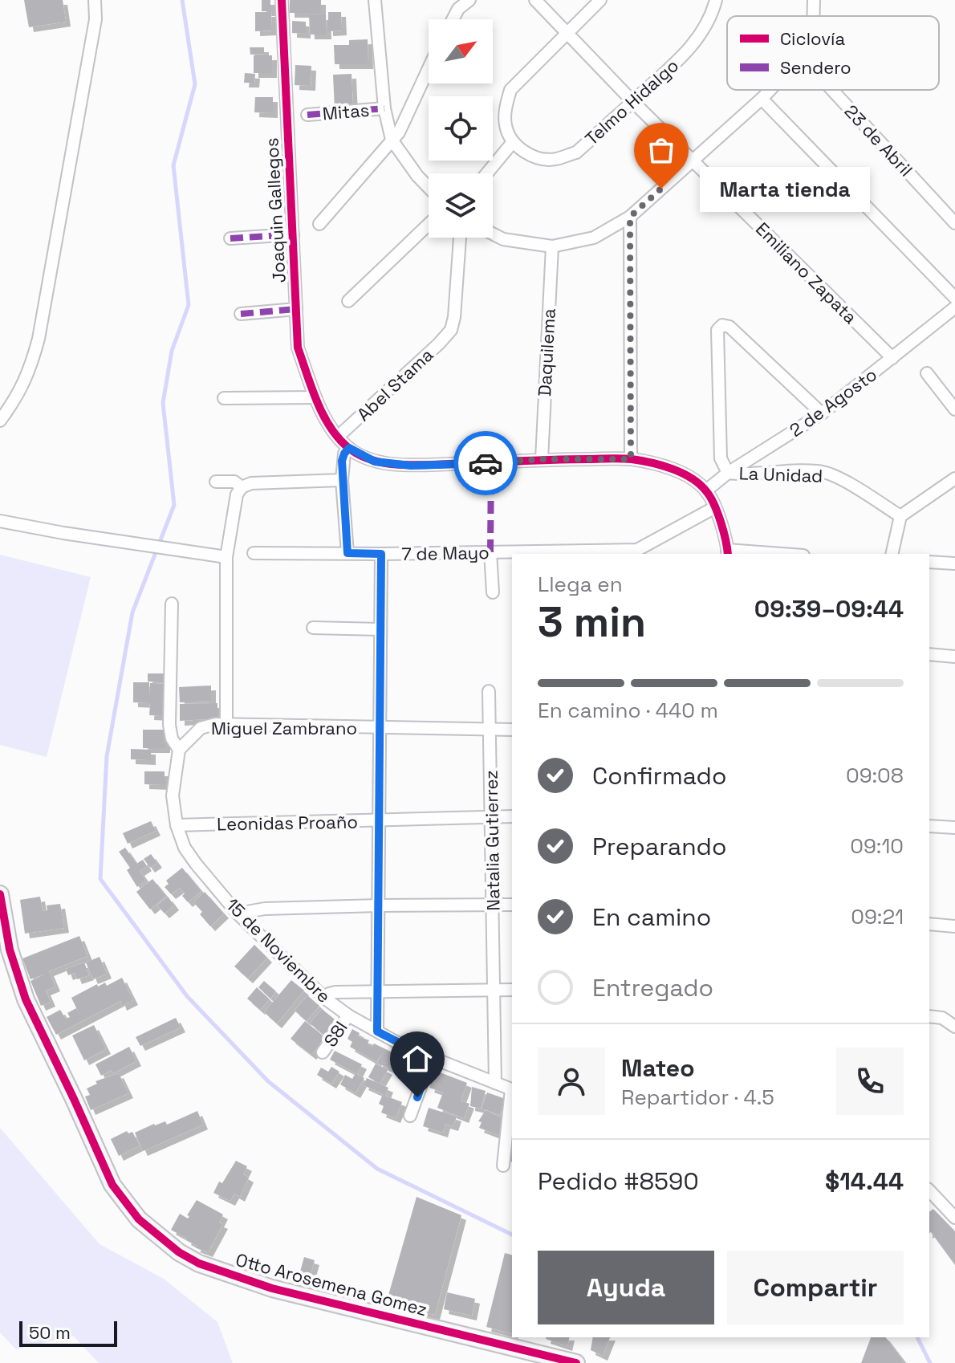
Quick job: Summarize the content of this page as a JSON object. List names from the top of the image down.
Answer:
{
  "streets": {
    "street": [
      "Telmo Hidalgo",
      "Mitas",
      "23 de Abril",
      "Joaquin Gallegos",
      "Emiliano Zapata",
      "Daquilema",
      "Abel Stama",
      "2 de Agosto",
      "La Unidad",
      "7 de Mayo",
      "Miguel Zambrano",
      "Leonidas Proaño",
      "Natalia Gutierrez",
      "15 de Noviembre",
      "S8I",
      "Otto Arosemena Gomez"
    ]
  },
  "crossings": [
    ["Telmo Hidalgo", "Emiliano Zapata"],
    ["Joaquin Gallegos", "Daquilema"],
    ["Joaquin Gallegos", "Abel Stama"],
    ["Joaquin Gallegos", "2 de Agosto"],
    ["Emiliano Zapata", "2 de Agosto"],
    ["2 de Agosto", "La Unidad"],
    ["Miguel Zambrano", "Natalia Gutierrez"],
    ["Miguel Zambrano", "15 de Noviembre"],
    ["Leonidas Proaño", "Natalia Gutierrez"],
    ["Leonidas Proaño", "15 de Noviembre"],
    ["Natalia Gutierrez", "15 de Noviembre"],
    ["15 de Noviembre", "S8I"]
  ],
  "places": ["Marta tienda"],
  "legend": ["Ciclovía", "Sendero"],
  "scale_bar": "50 m",
  "north": "top right",
  "page": {
    "bubble": "Marta tienda",
    "heading": ["3 min", "Llega en", "09:39–09:44"],
    "panel": [
      "Mateo",
      "Repartidor · 4.5",
      "Pedido #8590",
      "$14.44"
    ],
    "bar": "En camino · 440 m",
    "list": [
      ["Confirmado", "09:08"],
      ["Preparando", "09:10"],
      ["En camino", "09:21"],
      "Entregado"
    ],
    "buttons": ["Ayuda", "Compartir"],
    "scale": "50 m"
  }
}
